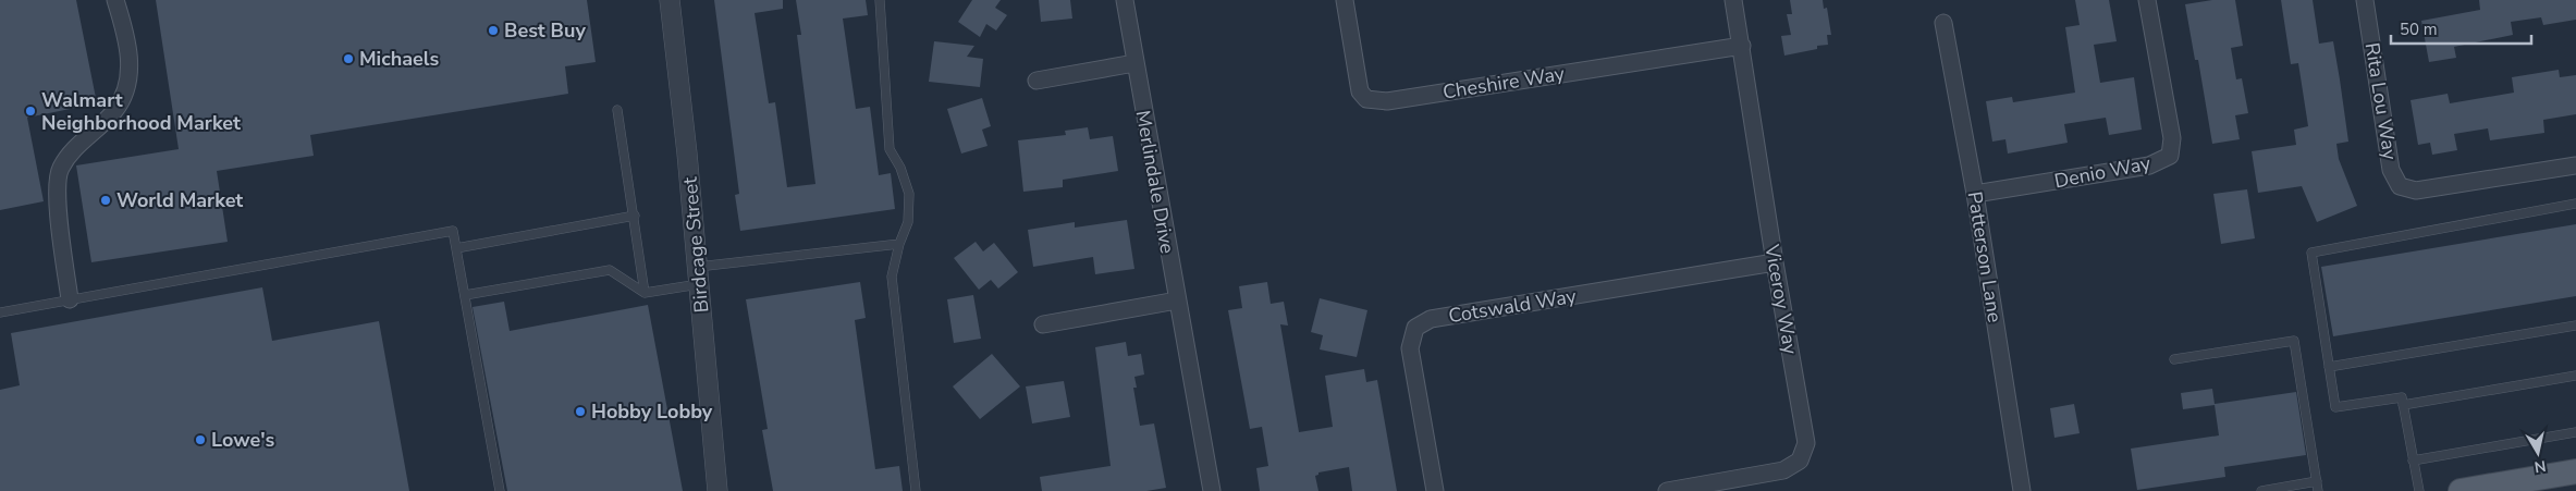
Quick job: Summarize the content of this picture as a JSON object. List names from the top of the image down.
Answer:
{
  "streets": {
    "street": [
      "Cheshire Way",
      "Rita Lou Way",
      "Denio Way",
      "Merlindale Drive",
      "Birdcage Street",
      "Patterson Lane",
      "Viceroy Way",
      "Cotswald Way"
    ]
  },
  "crossings": [
    ["Cheshire Way", "Viceroy Way"],
    ["Denio Way", "Patterson Lane"],
    ["Viceroy Way", "Cotswald Way"]
  ],
  "places": [
    "Best Buy",
    "Michaels",
    "Walmart Neighborhood Market",
    "World Market",
    "Hobby Lobby",
    "Lowe's"
  ],
  "scale_bar": "50 m",
  "north": "bottom"
}
